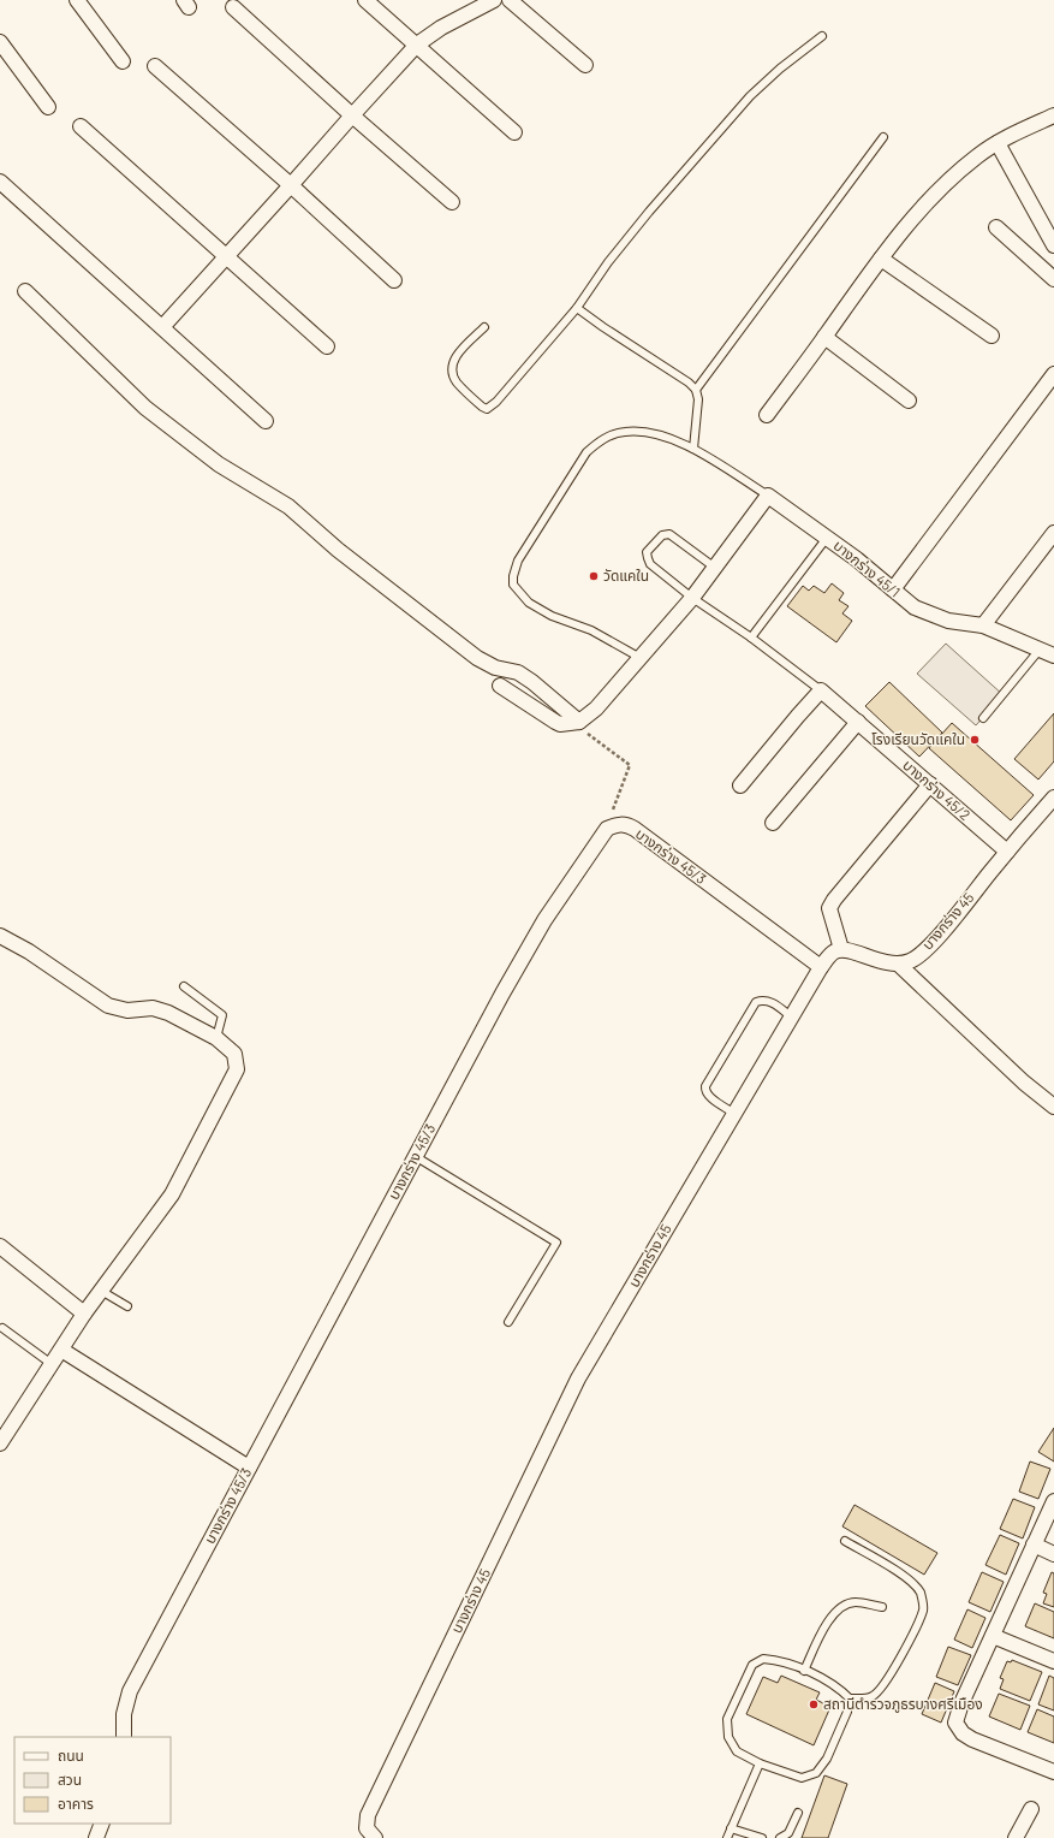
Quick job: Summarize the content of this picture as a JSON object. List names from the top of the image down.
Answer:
{
  "streets": {
    "street": [
      "บางกร่าง 45/1",
      "บางกร่าง 45/2",
      "บางกร่าง 45/3",
      "บางกร่าง 45"
    ]
  },
  "crossings": [
    ["บางกร่าง 45/2", "บางกร่าง 45"],
    ["บางกร่าง 45/3", "บางกร่าง 45"]
  ],
  "places": ["วัดแคใน", "โรงเรียนวัดแคใน", "สถานีตำรวจภูธรบางศรีเมือง"],
  "legend": ["ถนน", "สวน", "อาคาร"]
}
